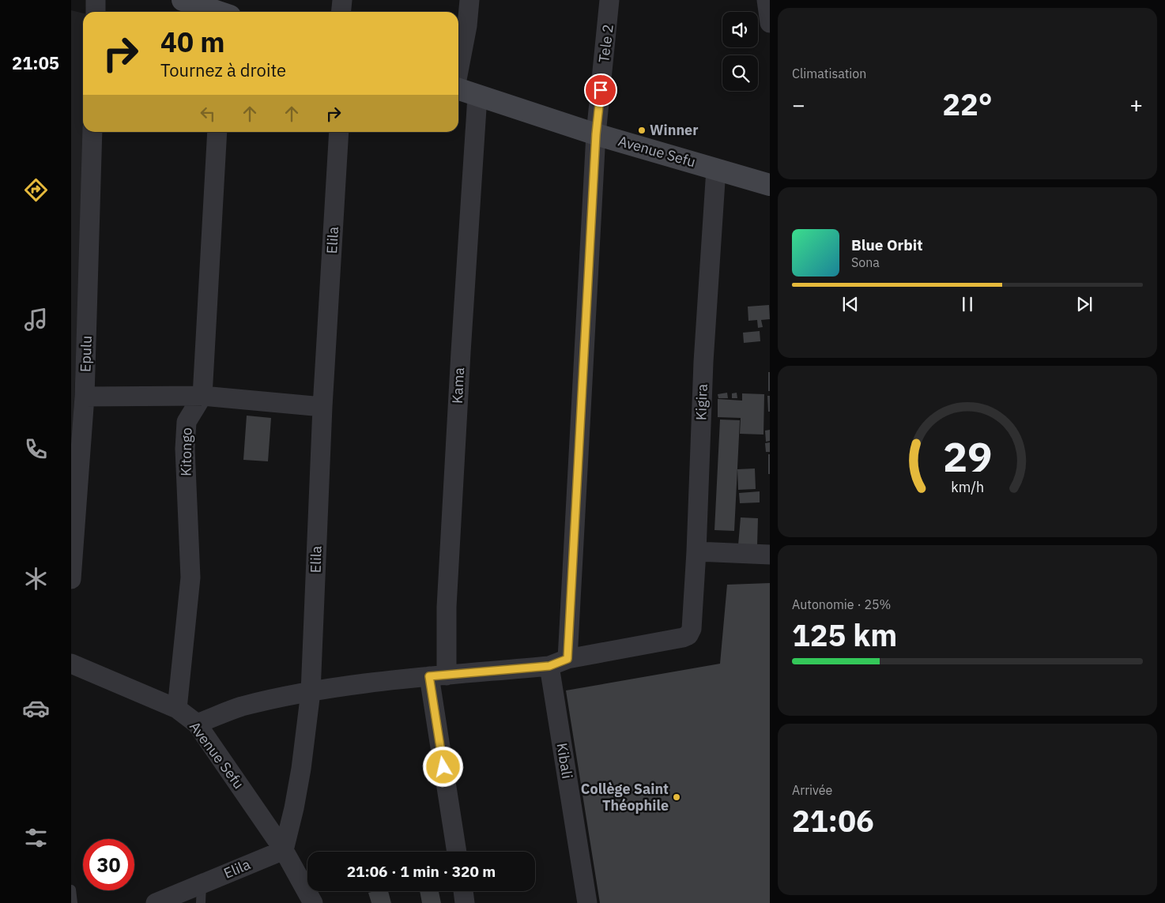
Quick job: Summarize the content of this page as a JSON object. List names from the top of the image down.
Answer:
{
  "streets": {
    "main road": ["Avenue Sefu"],
    "street": [
      "Tele 2",
      "Elila",
      "Epulu",
      "Kama",
      "Kigira",
      "Kitongo",
      "Kibali"
    ]
  },
  "crossings": [
    ["Tele 2", "Avenue Sefu"],
    ["Tele 2", "Kibali"],
    ["Avenue Sefu", "Elila"],
    ["Avenue Sefu", "Kama"],
    ["Avenue Sefu", "Kigira"],
    ["Avenue Sefu", "Kitongo"],
    ["Avenue Sefu", "Kibali"],
    ["Kigira", "Kibali"]
  ],
  "places": ["Winner", "Collège Saint Théophile"],
  "page": {
    "tabs": "21:05",
    "tile": [
      "Climatisation",
      ["Autonomie · 25%", "125 km"],
      ["Arrivée", "21:06"]
    ],
    "turn": ["40 m", "Tournez à droite"],
    "heat": ["−", "22°", "+"],
    "song": ["Blue Orbit", "Sona"],
    "limit": "30",
    "trip": "21:06 · 1 min · 320 m",
    "gauge": ["29", "km/h"]
  }
}
